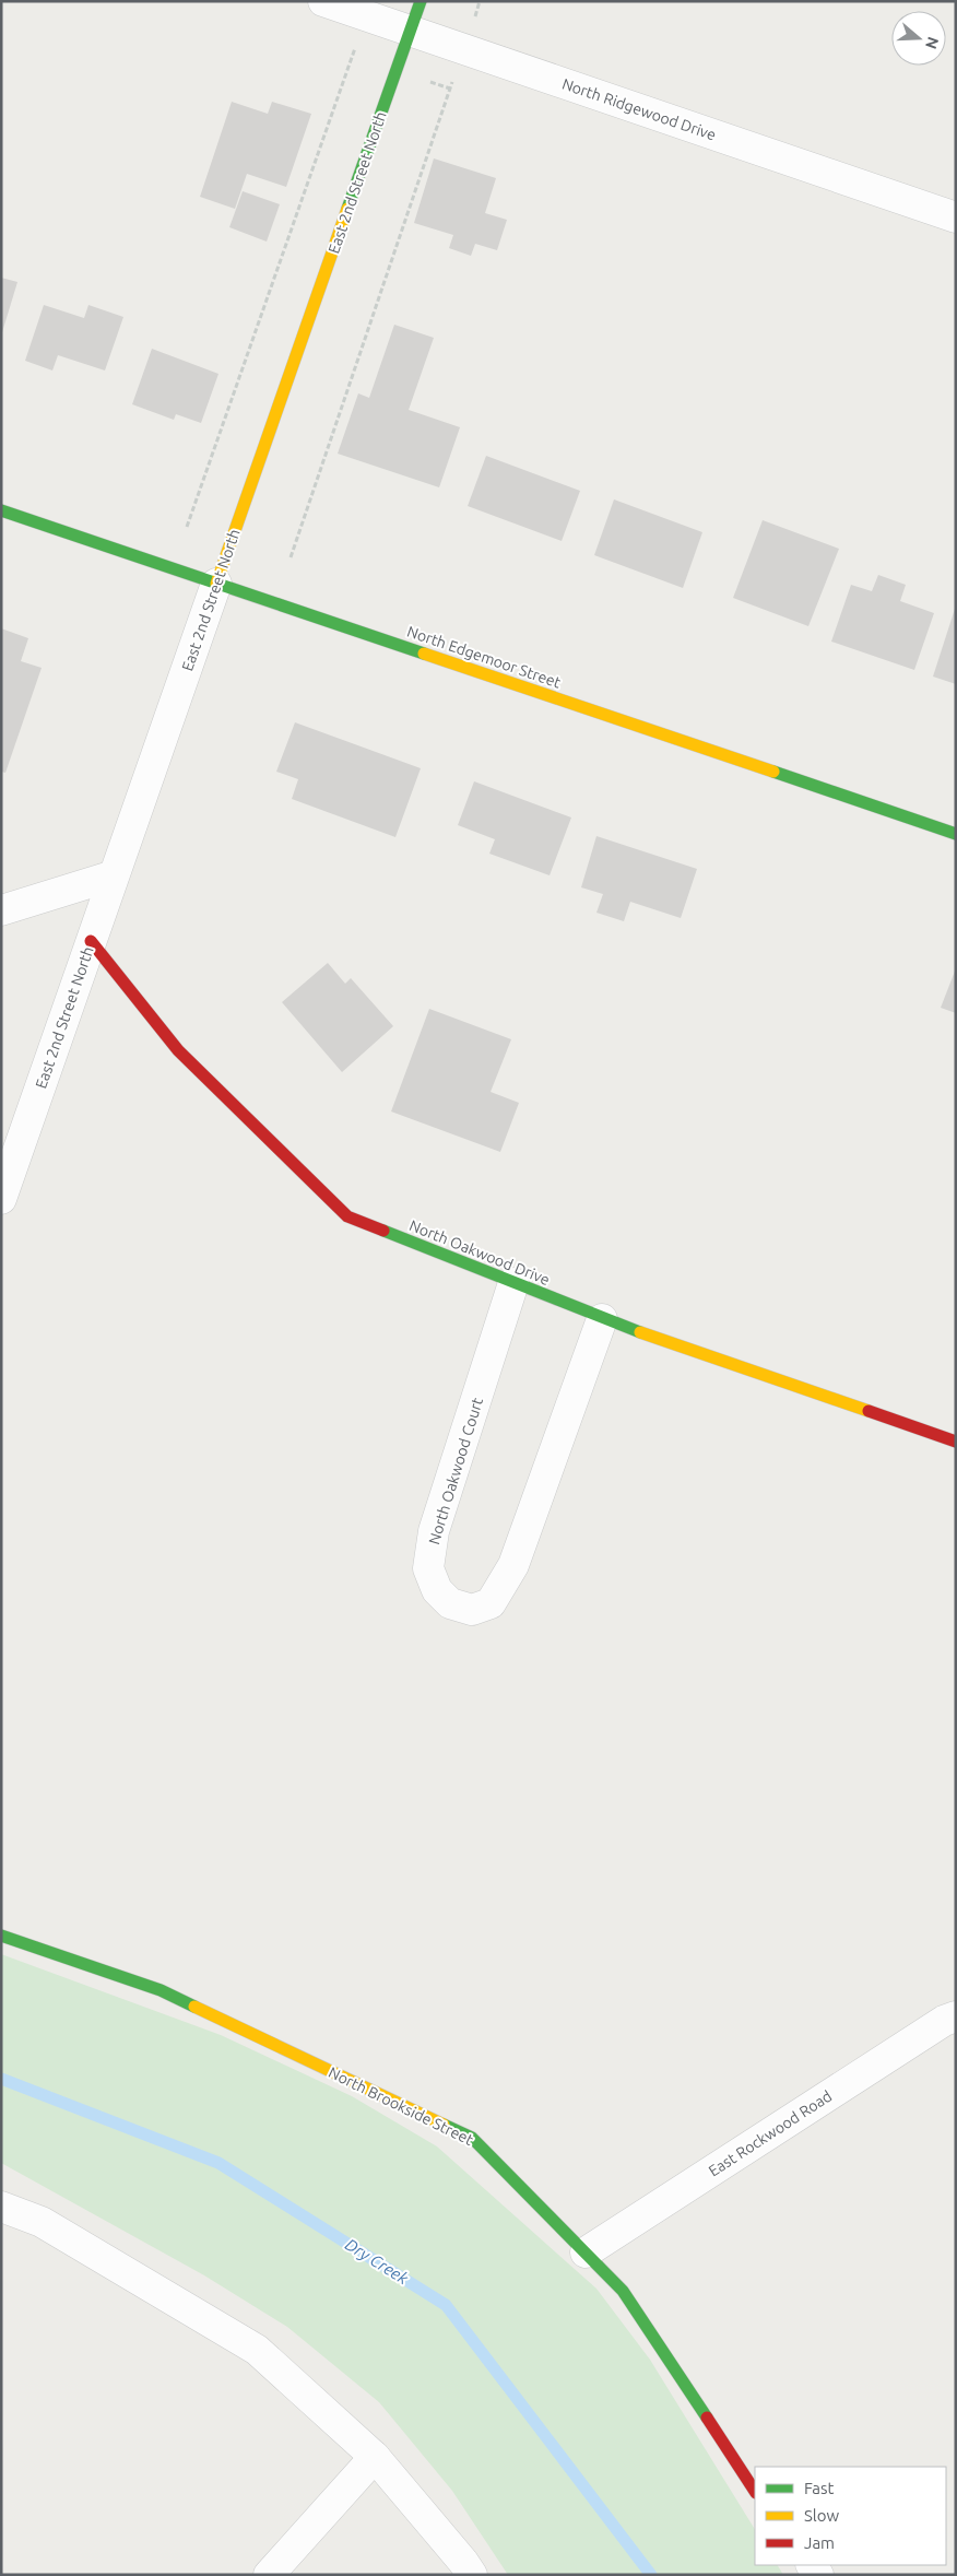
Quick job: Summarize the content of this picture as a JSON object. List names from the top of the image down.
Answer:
{
  "streets": {
    "street": [
      "North Ridgewood Drive",
      "East 2nd Street North",
      "North Edgemoor Street",
      "North Oakwood Drive",
      "North Oakwood Court",
      "North Brookside Street",
      "East Rockwood Road"
    ]
  },
  "crossings": [
    ["North Ridgewood Drive", "East 2nd Street North"],
    ["East 2nd Street North", "North Edgemoor Street"],
    ["East 2nd Street North", "North Oakwood Drive"],
    ["North Oakwood Drive", "North Oakwood Court"],
    ["North Brookside Street", "East Rockwood Road"]
  ],
  "water": ["Dry Creek"],
  "legend": ["Fast", "Slow", "Jam"],
  "north": "right"
}
